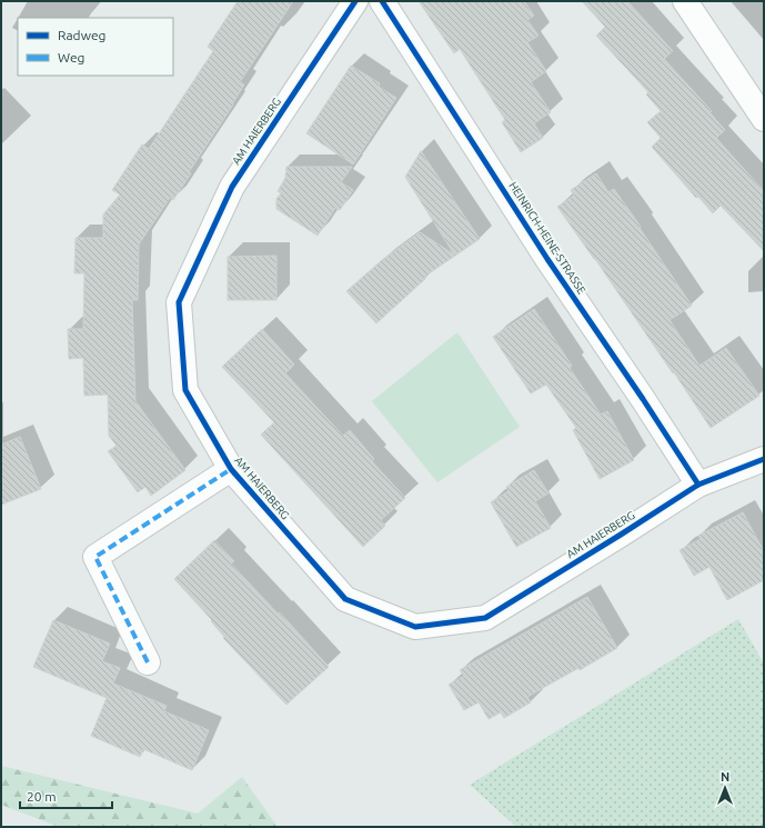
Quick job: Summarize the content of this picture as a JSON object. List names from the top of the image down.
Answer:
{
  "streets": {
    "street": ["AM HAIERBERG", "HEINRICH-HEINE-STRASSE"]
  },
  "crossings": [
    ["AM HAIERBERG", "HEINRICH-HEINE-STRASSE"]
  ],
  "legend": ["Radweg", "Weg"],
  "scale_bar": "20 m",
  "north": "top"
}
